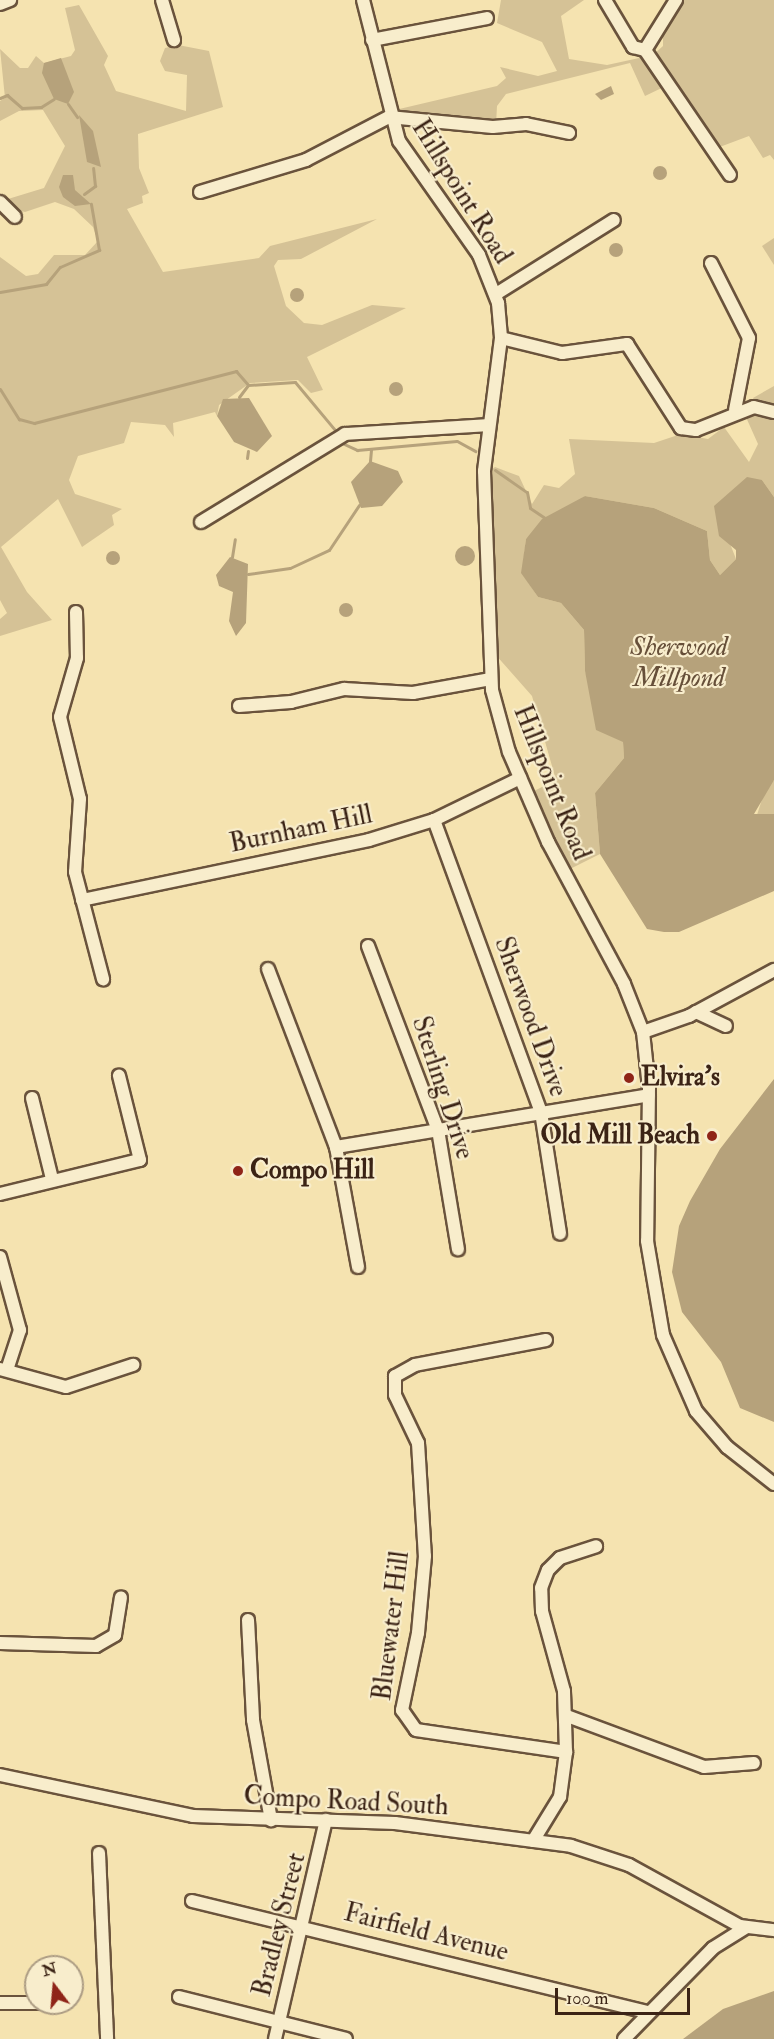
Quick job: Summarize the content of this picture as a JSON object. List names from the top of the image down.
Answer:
{
  "streets": {
    "street": [
      "Hillspoint Road",
      "Burnham Hill",
      "Sherwood Drive",
      "Sterling Drive",
      "Bluewater Hill",
      "Compo Road South",
      "Bradley Street",
      "Fairfield Avenue"
    ]
  },
  "crossings": [
    ["Hillspoint Road", "Burnham Hill"],
    ["Burnham Hill", "Sherwood Drive"],
    ["Compo Road South", "Bradley Street"],
    ["Bradley Street", "Fairfield Avenue"]
  ],
  "water": ["Sherwood Millpond"],
  "places": ["Elvira's", "Old Mill Beach", "Compo Hill"],
  "scale_bar": "100 m",
  "north": "top"
}
